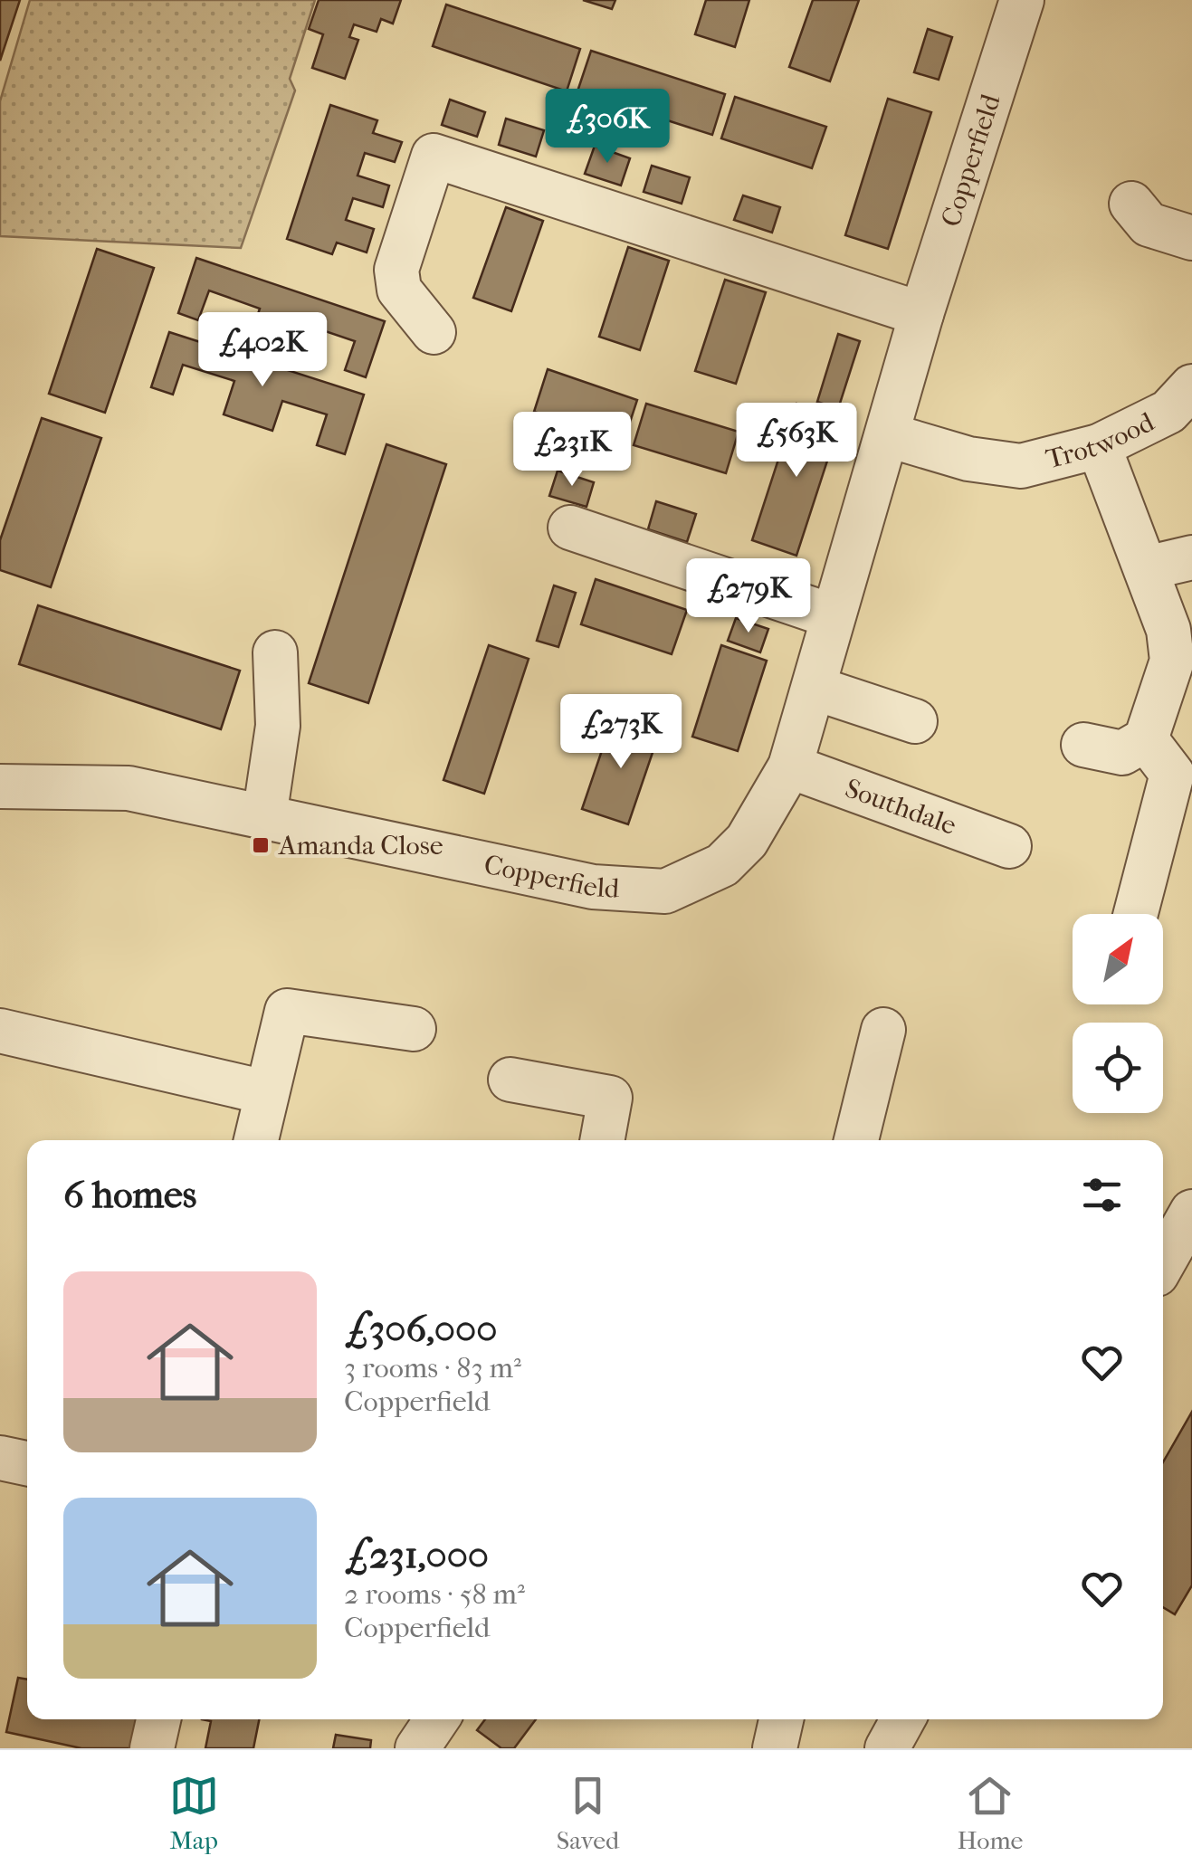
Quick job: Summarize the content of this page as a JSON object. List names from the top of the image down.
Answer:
{
  "streets": {
    "street": ["Copperfield", "Trotwood", "Southdale"]
  },
  "crossings": [
    ["Copperfield", "Trotwood"],
    ["Copperfield", "Southdale"]
  ],
  "places": {
    "transit": ["Amanda Close"]
  },
  "north": "top right",
  "page": {
    "price": [
      "£306K",
      "£402K",
      "£563K",
      "£231K",
      "£279K",
      "£273K"
    ],
    "heading": "6 homes",
    "list": [
      {
        "name": "£306,000",
        "note": "3 rooms · 83 m² · Copperfield"
      },
      {
        "name": "£231,000",
        "note": "2 rooms · 58 m² · Copperfield"
      }
    ],
    "tabs": ["Map", "Saved", "Home"]
  }
}
